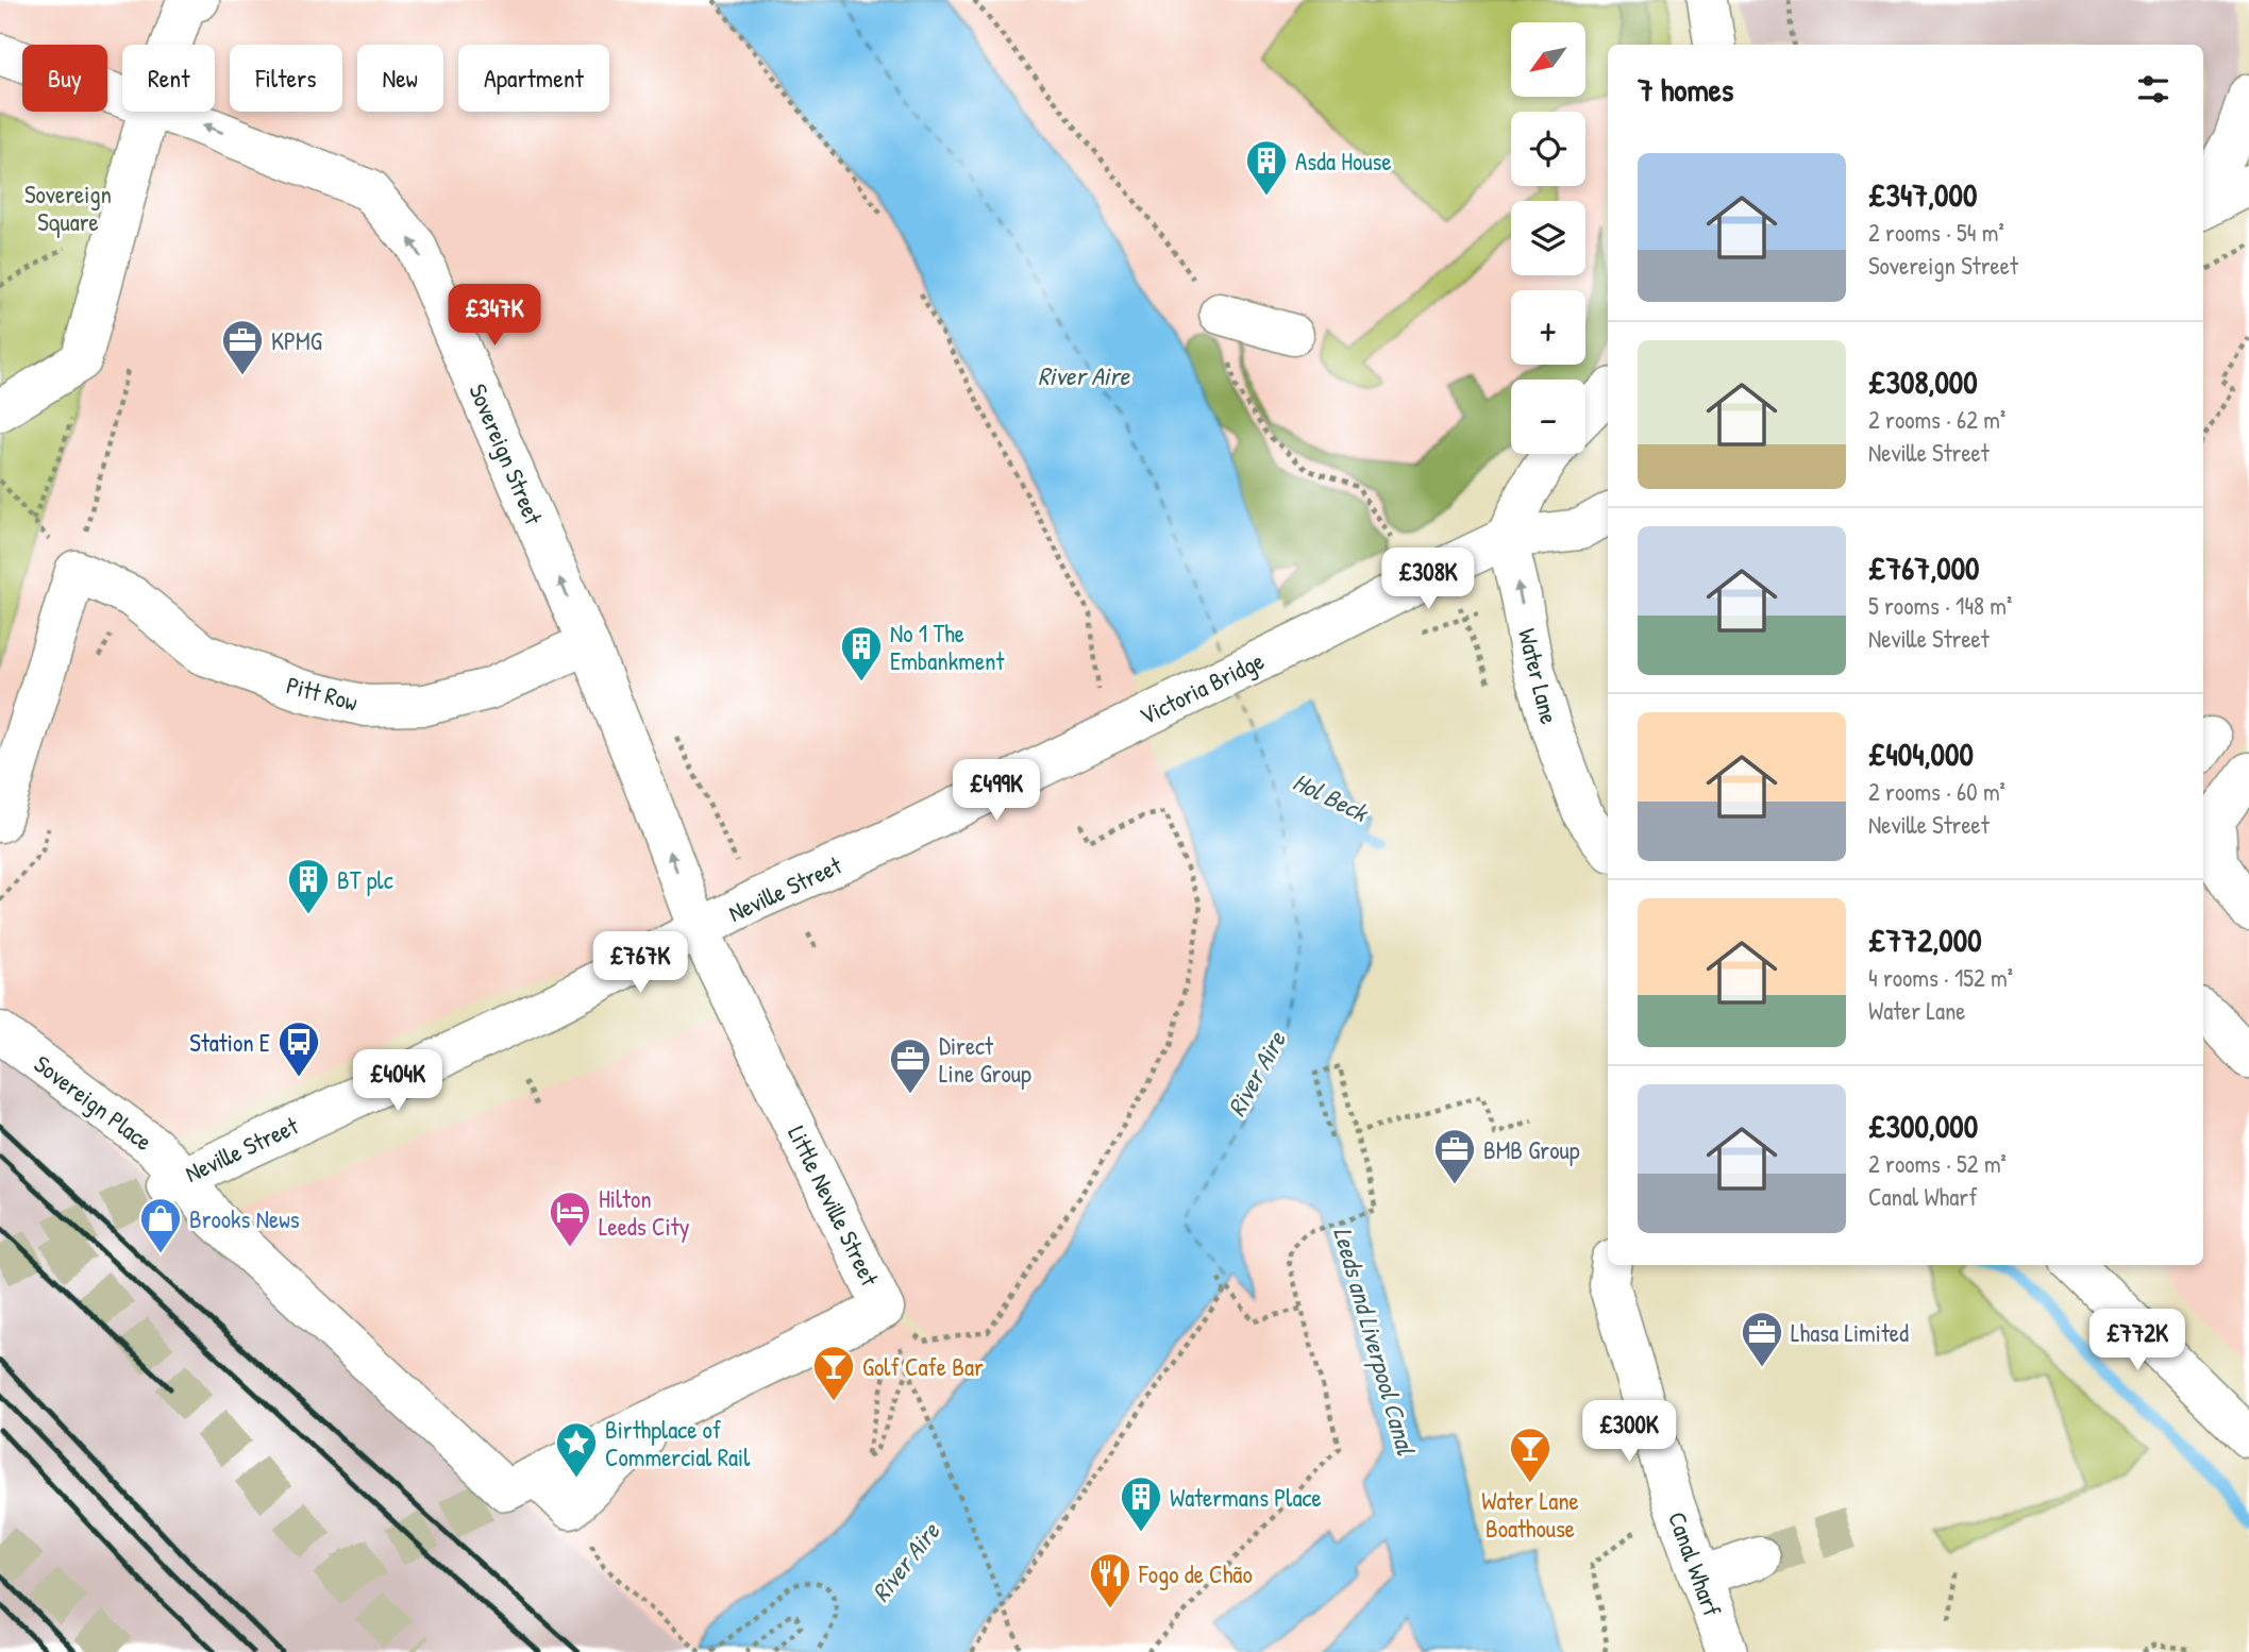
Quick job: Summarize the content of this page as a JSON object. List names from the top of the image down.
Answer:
{
  "streets": {
    "street": [
      "Sovereign Street",
      "Water Lane",
      "Victoria Bridge",
      "Pitt Row",
      "Neville Street",
      "Sovereign Place",
      "Little Neville Street",
      "Canal Wharf"
    ]
  },
  "crossings": [
    ["Sovereign Street", "Pitt Row"],
    ["Sovereign Street", "Neville Street"],
    ["Sovereign Street", "Little Neville Street"],
    ["Water Lane", "Victoria Bridge"],
    ["Victoria Bridge", "Neville Street"],
    ["Neville Street", "Sovereign Place"],
    ["Neville Street", "Little Neville Street"],
    ["Sovereign Place", "Little Neville Street"]
  ],
  "one_way": ["Sovereign Street", "Water Lane"],
  "water": ["River Aire", "Hol Beck", "Leeds and Liverpool Canal"],
  "parks": ["Sovereign Square"],
  "places": {
    "building": [
      "Asda House",
      "No 1 The Embankment",
      "BT plc",
      "Watermans Place"
    ],
    "office": [
      "KPMG",
      "Direct Line Group",
      "BMB Group",
      "Lhasa Limited"
    ],
    "bus stop": ["Station E"],
    "hotel": ["Hilton Leeds City"],
    "shop": ["Brooks News"],
    "bar": ["Golf Cafe Bar", "Water Lane Boathouse"],
    "place": ["Birthplace of Commercial Rail"],
    "restaurant": ["Fogo de Chão"]
  },
  "north": "bottom left",
  "page": {
    "map_buttons": ["+", "−"],
    "chip": [
      "Buy",
      "Rent",
      "Filters",
      "New",
      "Apartment"
    ],
    "heading": "7 homes",
    "list": [
      {
        "name": "£347,000",
        "note": "2 rooms · 54 m² · Sovereign Street"
      },
      {
        "name": "£308,000",
        "note": "2 rooms · 62 m² · Neville Street"
      },
      {
        "name": "£767,000",
        "note": "5 rooms · 148 m² · Neville Street"
      },
      {
        "name": "£404,000",
        "note": "2 rooms · 60 m² · Neville Street"
      },
      {
        "name": "£772,000",
        "note": "4 rooms · 152 m² · Water Lane"
      },
      {
        "name": "£300,000",
        "note": "2 rooms · 52 m² · Canal Wharf"
      }
    ],
    "price": [
      "£347K",
      "£308K",
      "£499K",
      "£767K",
      "£404K",
      "£772K",
      "£300K"
    ]
  }
}
